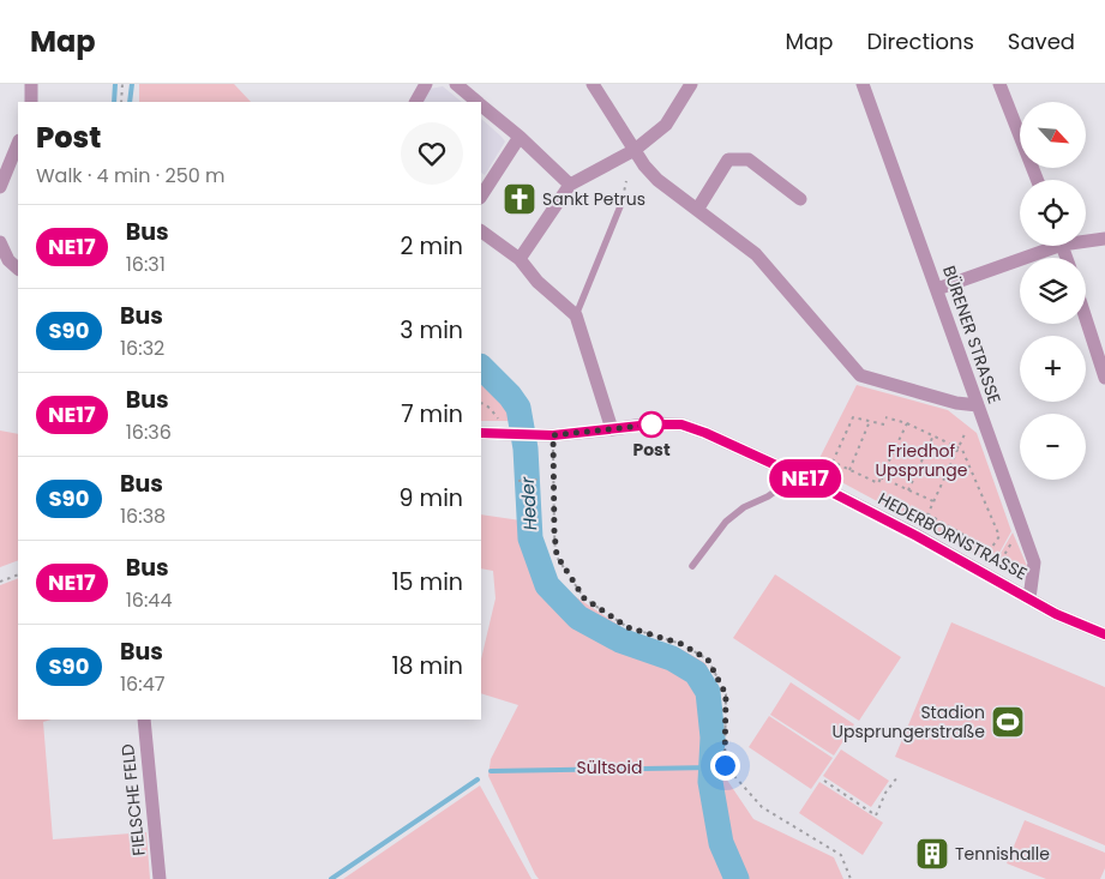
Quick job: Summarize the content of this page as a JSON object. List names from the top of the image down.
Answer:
{
  "streets": {
    "street": ["BÜRENER STRASSE", "HEDERBORNSTRASSE", "FIELSCHE FELD"]
  },
  "crossings": [
    ["BÜRENER STRASSE", "HEDERBORNSTRASSE"]
  ],
  "water": ["Heder"],
  "parks": ["Friedhof Upsprunge", "Sültsoid"],
  "places": {
    "church": ["Sankt Petrus"],
    "other": ["Post"],
    "sports": ["Stadion Upsprungerstraße"],
    "building": ["Tennishalle"]
  },
  "lines": ["bus line NE17"],
  "north": "bottom right",
  "page": {
    "header": "Map",
    "nav": ["Map", "Directions", "Saved"],
    "on_map": "NE17",
    "map_buttons": ["+", "−"],
    "heading": ["Post", "Walk · 4 min · 250 m"],
    "list": [
      {
        "mark": "NE17",
        "name": "Bus",
        "note": "16:31",
        "value": "2 min"
      },
      {
        "mark": "S90",
        "name": "Bus",
        "note": "16:32",
        "value": "3 min"
      },
      {
        "mark": "NE17",
        "name": "Bus",
        "note": "16:36",
        "value": "7 min"
      },
      {
        "mark": "S90",
        "name": "Bus",
        "note": "16:38",
        "value": "9 min"
      },
      {
        "mark": "NE17",
        "name": "Bus",
        "note": "16:44",
        "value": "15 min"
      },
      {
        "mark": "S90",
        "name": "Bus",
        "note": "16:47",
        "value": "18 min"
      }
    ]
  }
}
